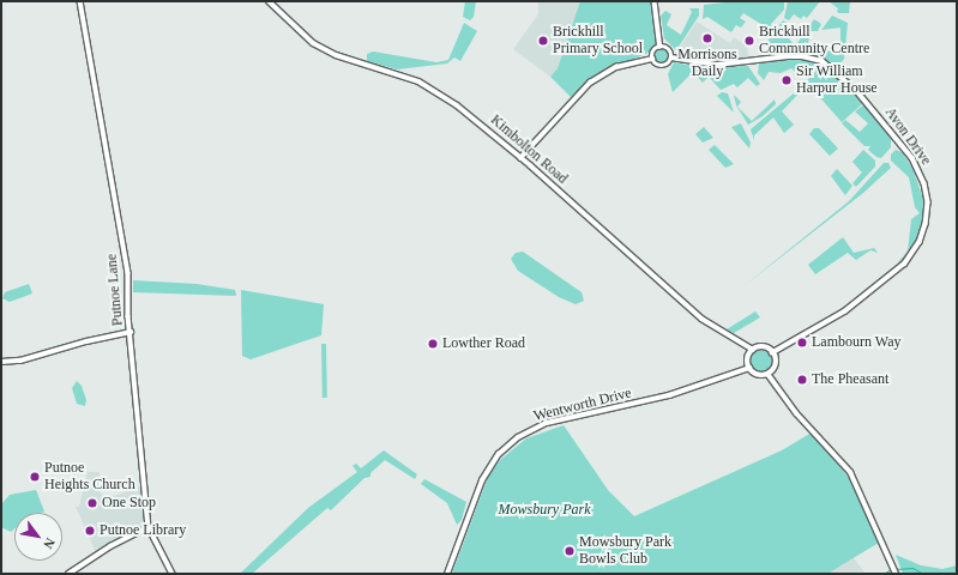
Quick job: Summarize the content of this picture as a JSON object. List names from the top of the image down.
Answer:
{
  "streets": {
    "main road": ["Kimbolton Road"],
    "street": ["Avon Drive", "Putnoe Lane", "Wentworth Drive"]
  },
  "crossings": [
    ["Avon Drive", "Kimbolton Road"],
    ["Avon Drive", "Wentworth Drive"],
    ["Kimbolton Road", "Wentworth Drive"]
  ],
  "parks": ["Mowsbury Park"],
  "places": [
    "Morrisons Daily",
    "Brickhill Primary School",
    "Brickhill Community Centre",
    "Sir William Harpur House",
    "Lambourn Way",
    "Lowther Road",
    "The Pheasant",
    "Putnoe Heights Church",
    "One Stop",
    "Putnoe Library",
    "Mowsbury Park Bowls Club"
  ],
  "north": "bottom right"
}
